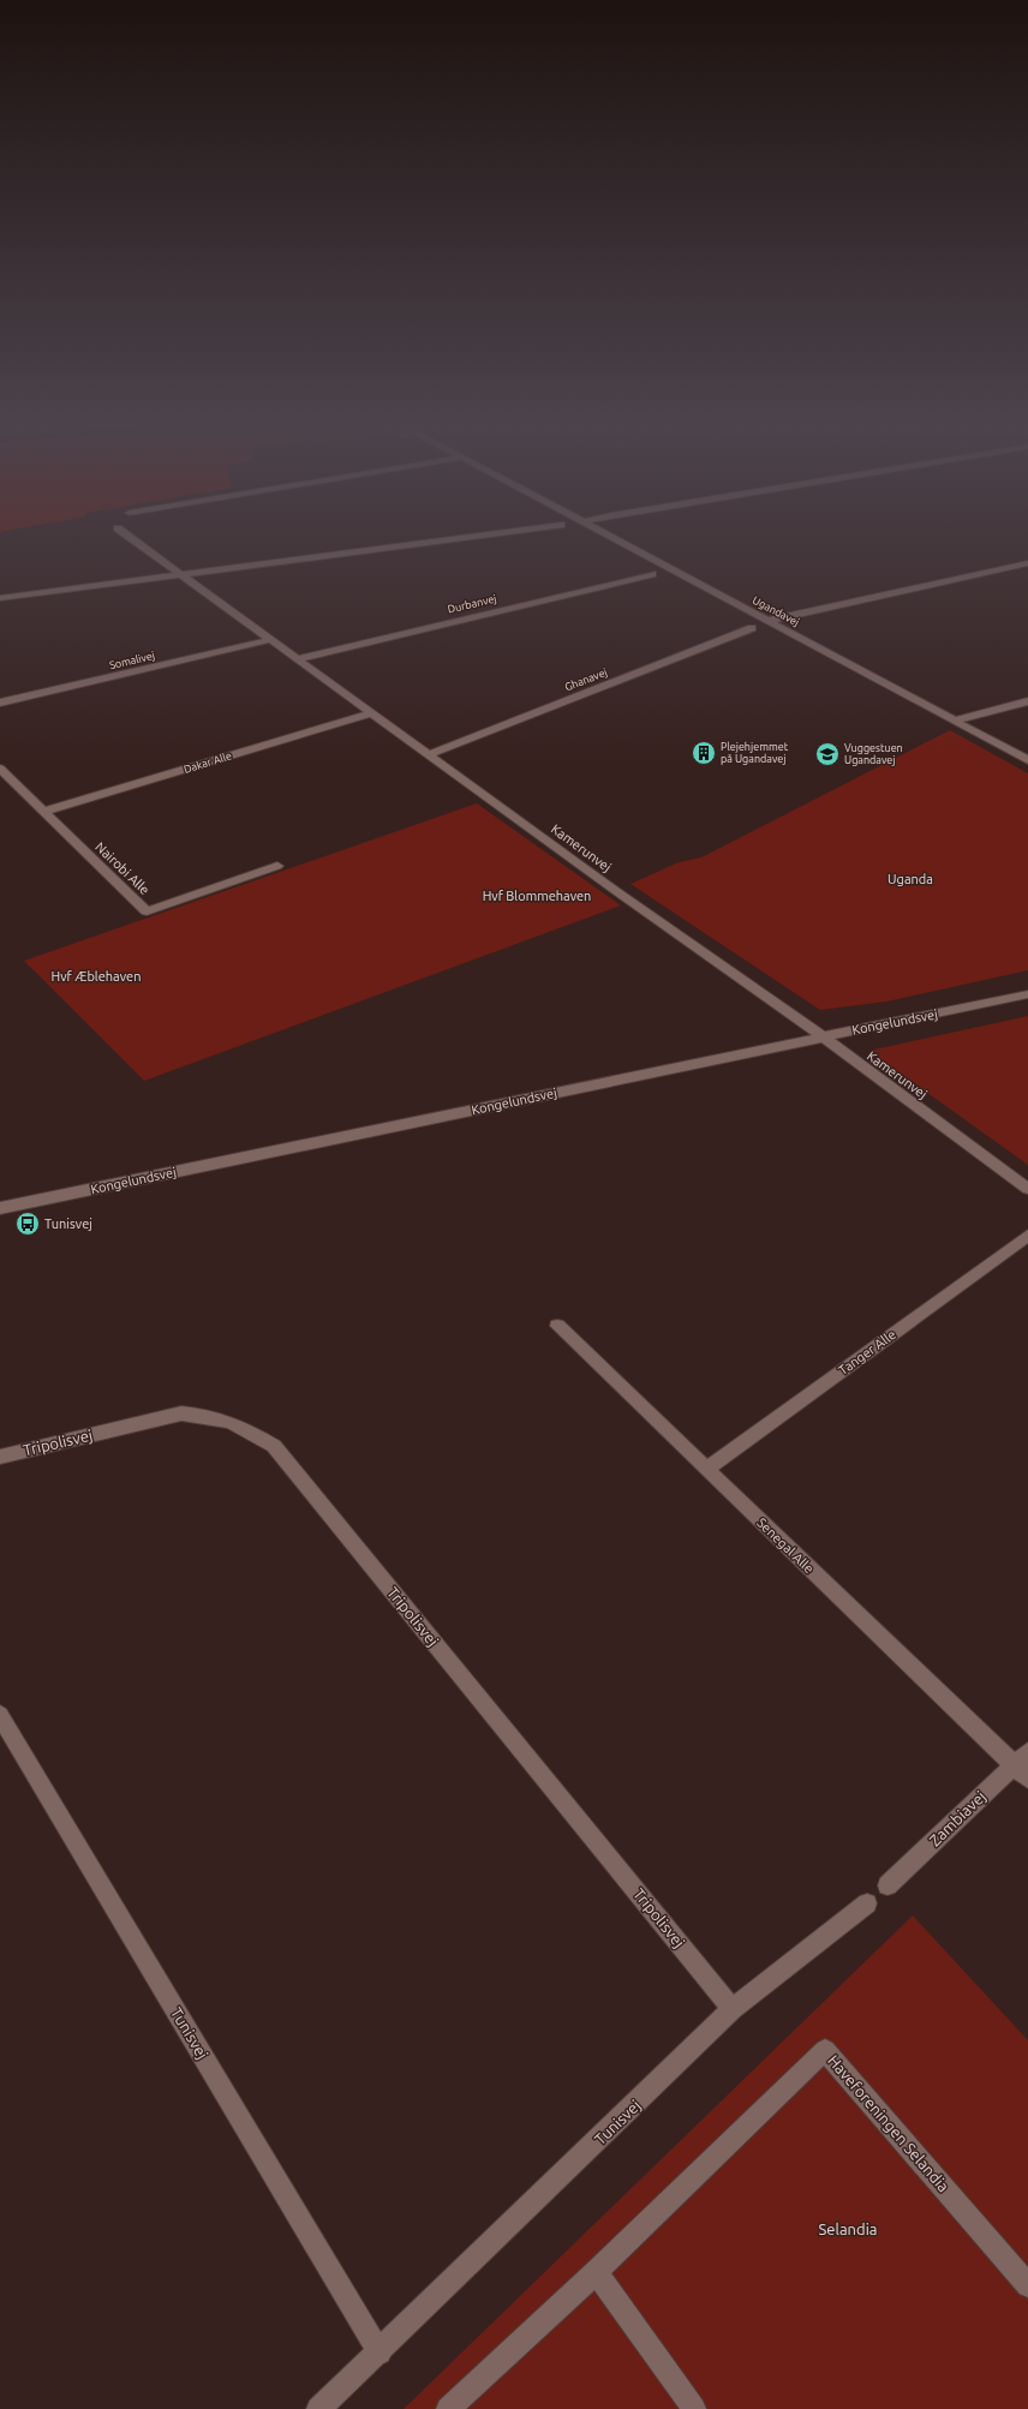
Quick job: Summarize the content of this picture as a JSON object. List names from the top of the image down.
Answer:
{
  "streets": {
    "street": [
      "Durbanvej",
      "Ugandavej",
      "Somalivej",
      "Ghanavej",
      "Dakar Alle",
      "Kamerunvej",
      "Nairobi Alle",
      "Kongelundsvej",
      "Tanger Alle",
      "Tripolisvej",
      "Senegal Alle",
      "Zambiavej",
      "Tunisvej",
      "Haveforeningen Selandia"
    ]
  },
  "crossings": [
    ["Durbanvej", "Kamerunvej"],
    ["Somalivej", "Kamerunvej"],
    ["Ghanavej", "Kamerunvej"],
    ["Dakar Alle", "Kamerunvej"],
    ["Dakar Alle", "Nairobi Alle"],
    ["Kamerunvej", "Kongelundsvej"],
    ["Tanger Alle", "Senegal Alle"],
    ["Tripolisvej", "Tunisvej"],
    ["Senegal Alle", "Zambiavej"]
  ],
  "parks": [
    "Uganda",
    "Hvf Blommehaven",
    "Hvf Æblehaven",
    "Selandia"
  ],
  "places": {
    "building": ["Plejehjemmet på Ugandavej"],
    "school or university": ["Vuggestuen Ugandavej"],
    "bus stop": ["Tunisvej"]
  }
}
